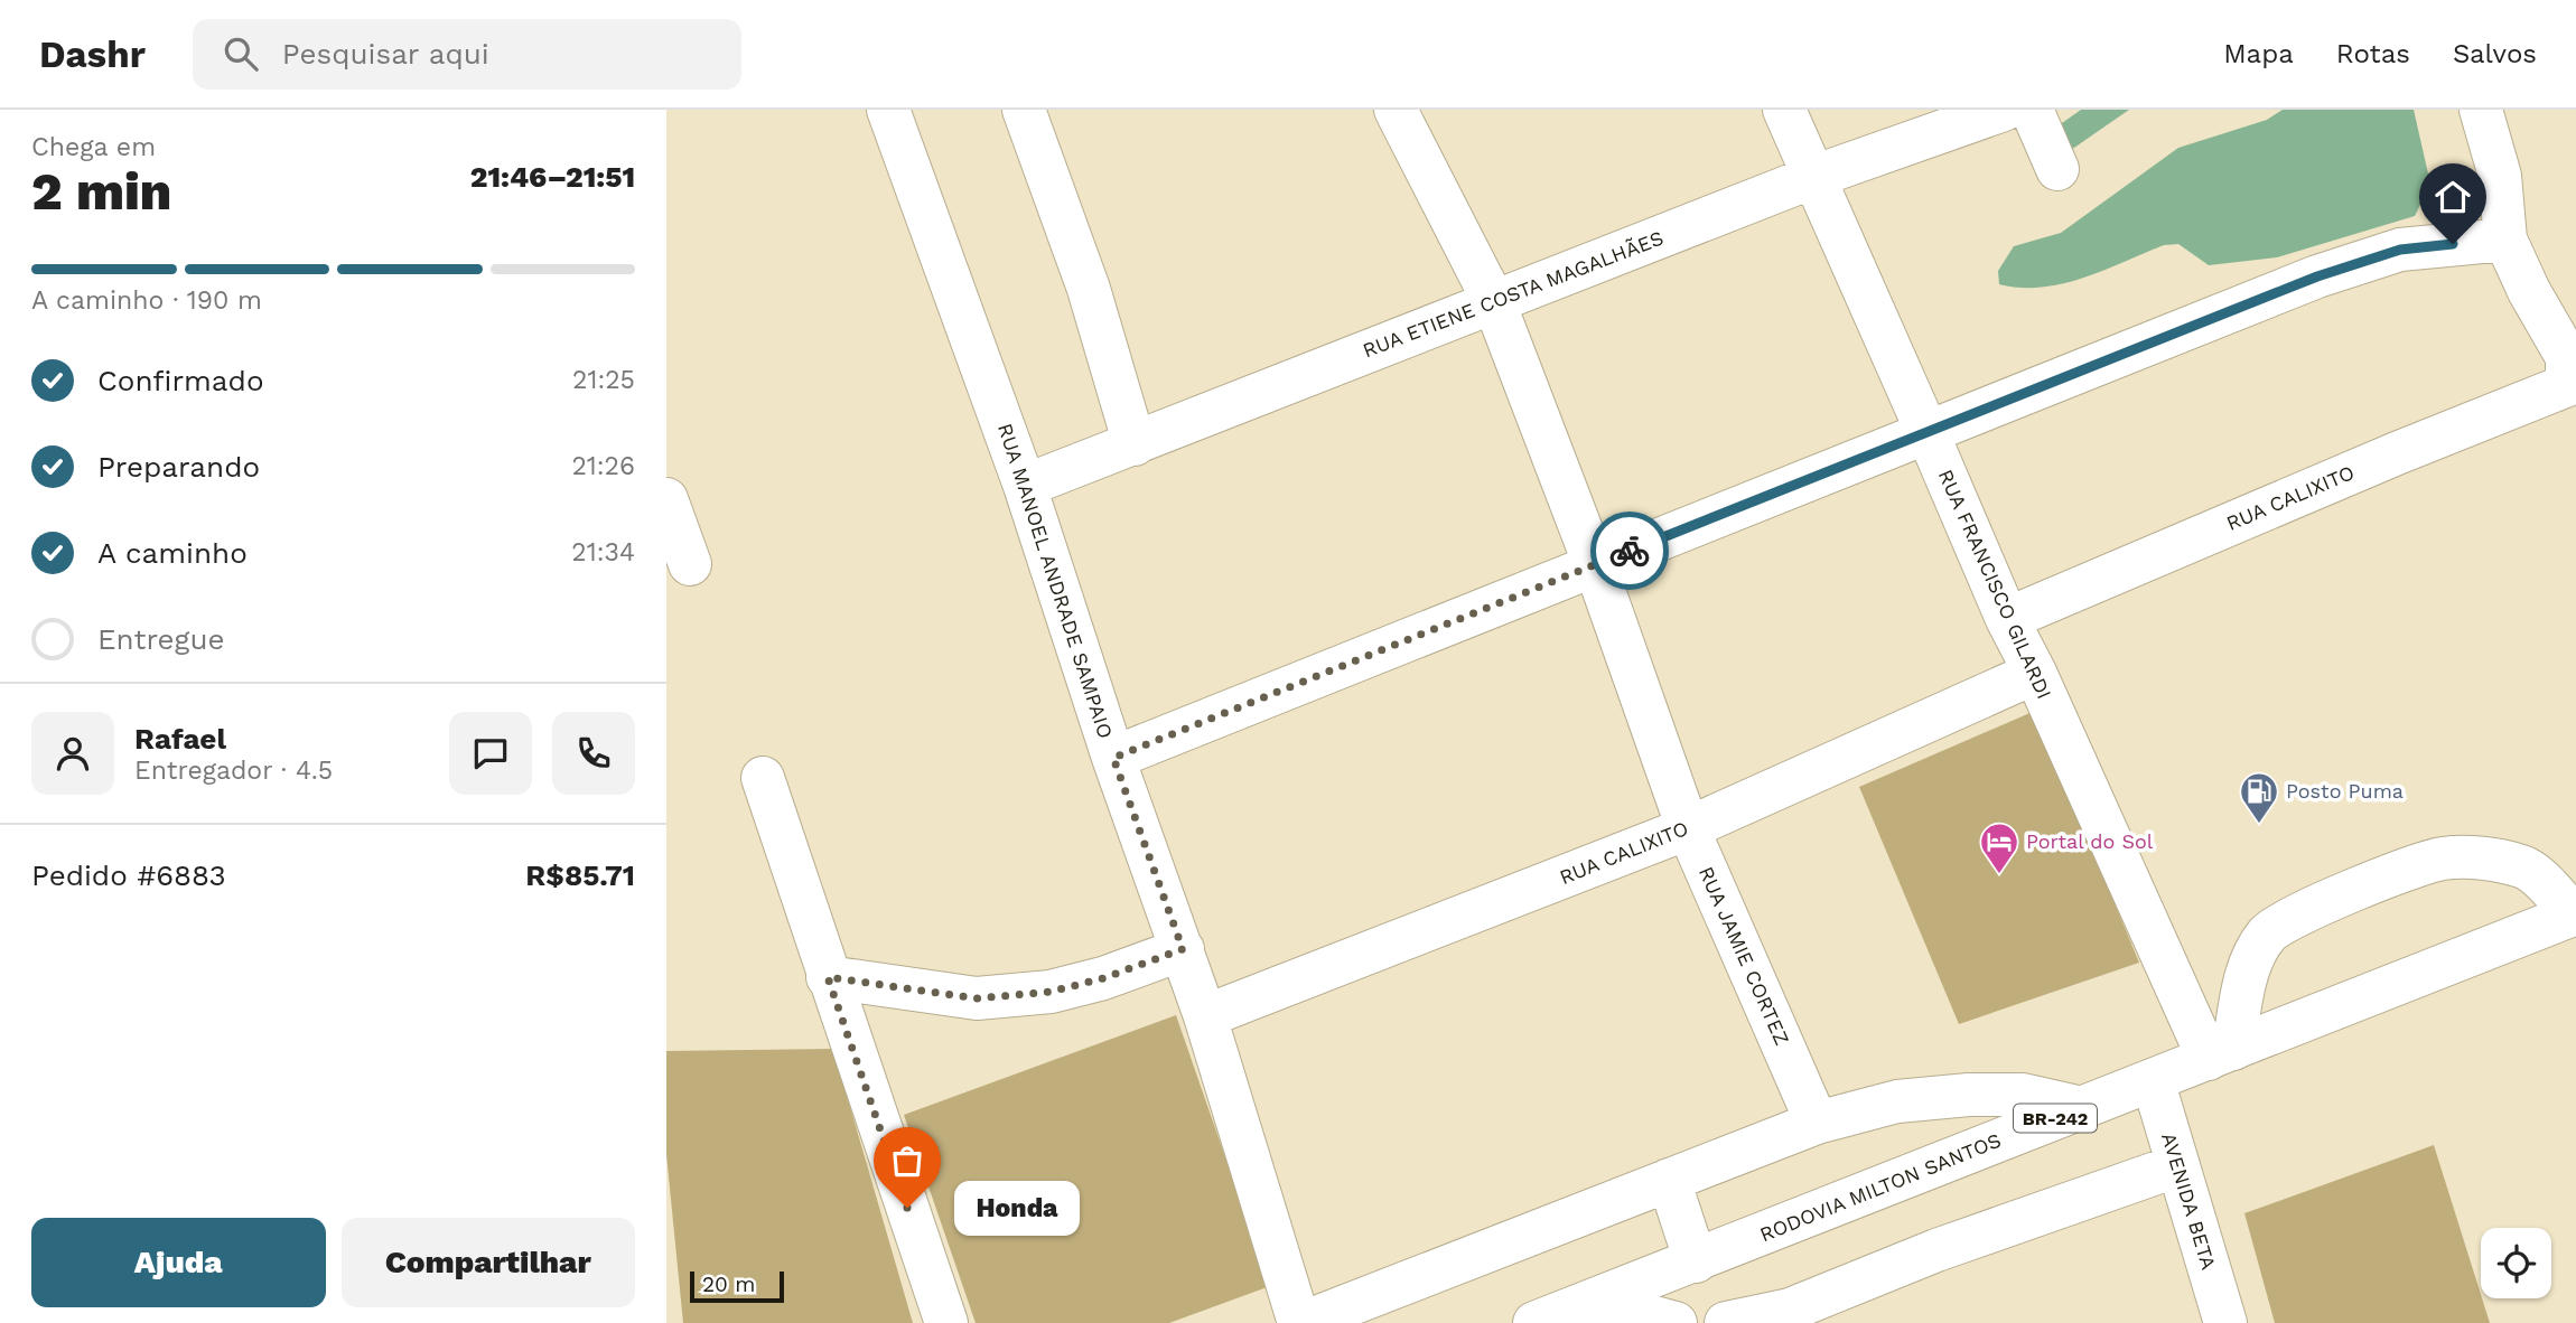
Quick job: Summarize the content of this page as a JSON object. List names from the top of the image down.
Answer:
{
  "streets": {
    "main road": [
      "RUA ETIENE COSTA MAGALHÃES",
      "RUA CALIXITO",
      "RUA MANOEL ANDRADE SAMPAIO",
      "RUA FRANCISCO GILARDI",
      "RUA JAMIE CORTEZ",
      "BR-242",
      "RODOVIA MILTON SANTOS",
      "AVENIDA BETA"
    ]
  },
  "crossings": [
    ["RUA ETIENE COSTA MAGALHÃES", "RUA MANOEL ANDRADE SAMPAIO"],
    ["RUA ETIENE COSTA MAGALHÃES", "RUA FRANCISCO GILARDI"],
    ["RUA ETIENE COSTA MAGALHÃES", "RUA JAMIE CORTEZ"],
    ["RUA CALIXITO", "RUA MANOEL ANDRADE SAMPAIO"],
    ["RUA CALIXITO", "RUA FRANCISCO GILARDI"],
    ["RUA CALIXITO", "RUA JAMIE CORTEZ"],
    ["RUA FRANCISCO GILARDI", "RODOVIA MILTON SANTOS"],
    ["RODOVIA MILTON SANTOS", "AVENIDA BETA"]
  ],
  "places": {
    "fuel station": ["Posto Puma"],
    "hotel": ["Portal do Sol"],
    "other": ["Honda"]
  },
  "scale_bar": "20 m",
  "page": {
    "header": "Dashr",
    "search": "Pesquisar aqui",
    "nav": ["Mapa", "Rotas", "Salvos"],
    "heading": ["2 min", "Chega em", "21:46–21:51"],
    "panel": [
      "Rafael",
      "Entregador · 4.5",
      "Pedido #6883",
      "R$85.71"
    ],
    "bar": "A caminho · 190 m",
    "list": [
      ["Confirmado", "21:25"],
      ["Preparando", "21:26"],
      ["A caminho", "21:34"],
      "Entregue"
    ],
    "bubble": "Honda",
    "buttons": ["Ajuda", "Compartilhar"],
    "scale": "20 m"
  }
}
